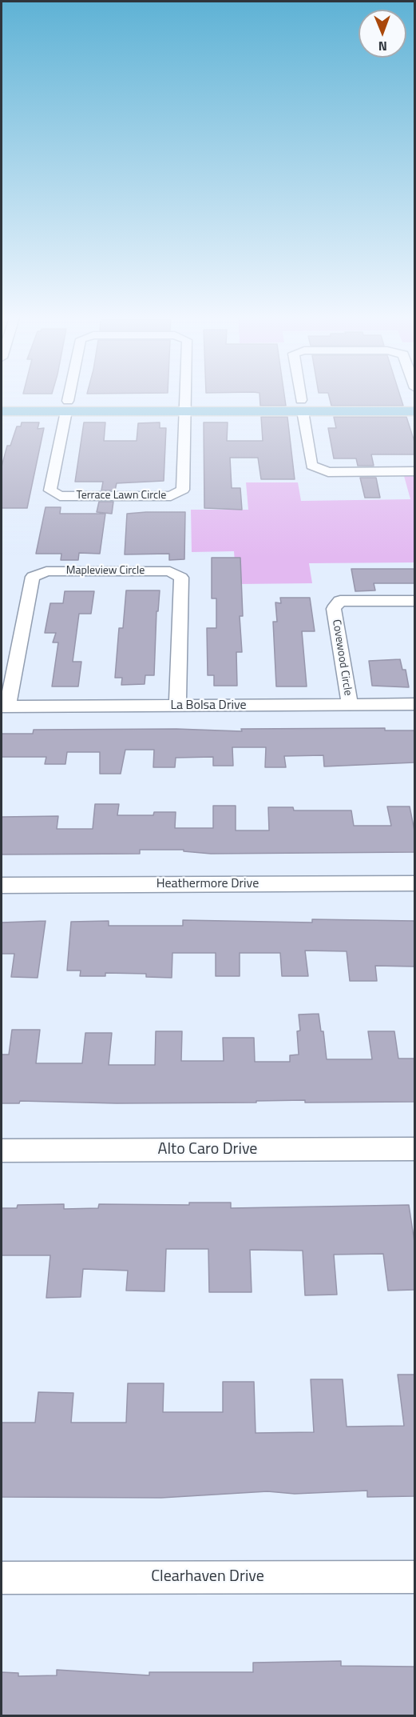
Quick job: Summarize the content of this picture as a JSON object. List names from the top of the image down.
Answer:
{
  "streets": {
    "street": [
      "Terrace Lawn Circle",
      "Mapleview Circle",
      "Covewood Circle",
      "La Bolsa Drive",
      "Heathermore Drive",
      "Alto Caro Drive",
      "Clearhaven Drive"
    ]
  },
  "crossings": [
    ["Mapleview Circle", "La Bolsa Drive"],
    ["Covewood Circle", "La Bolsa Drive"]
  ],
  "north": "bottom"
}
